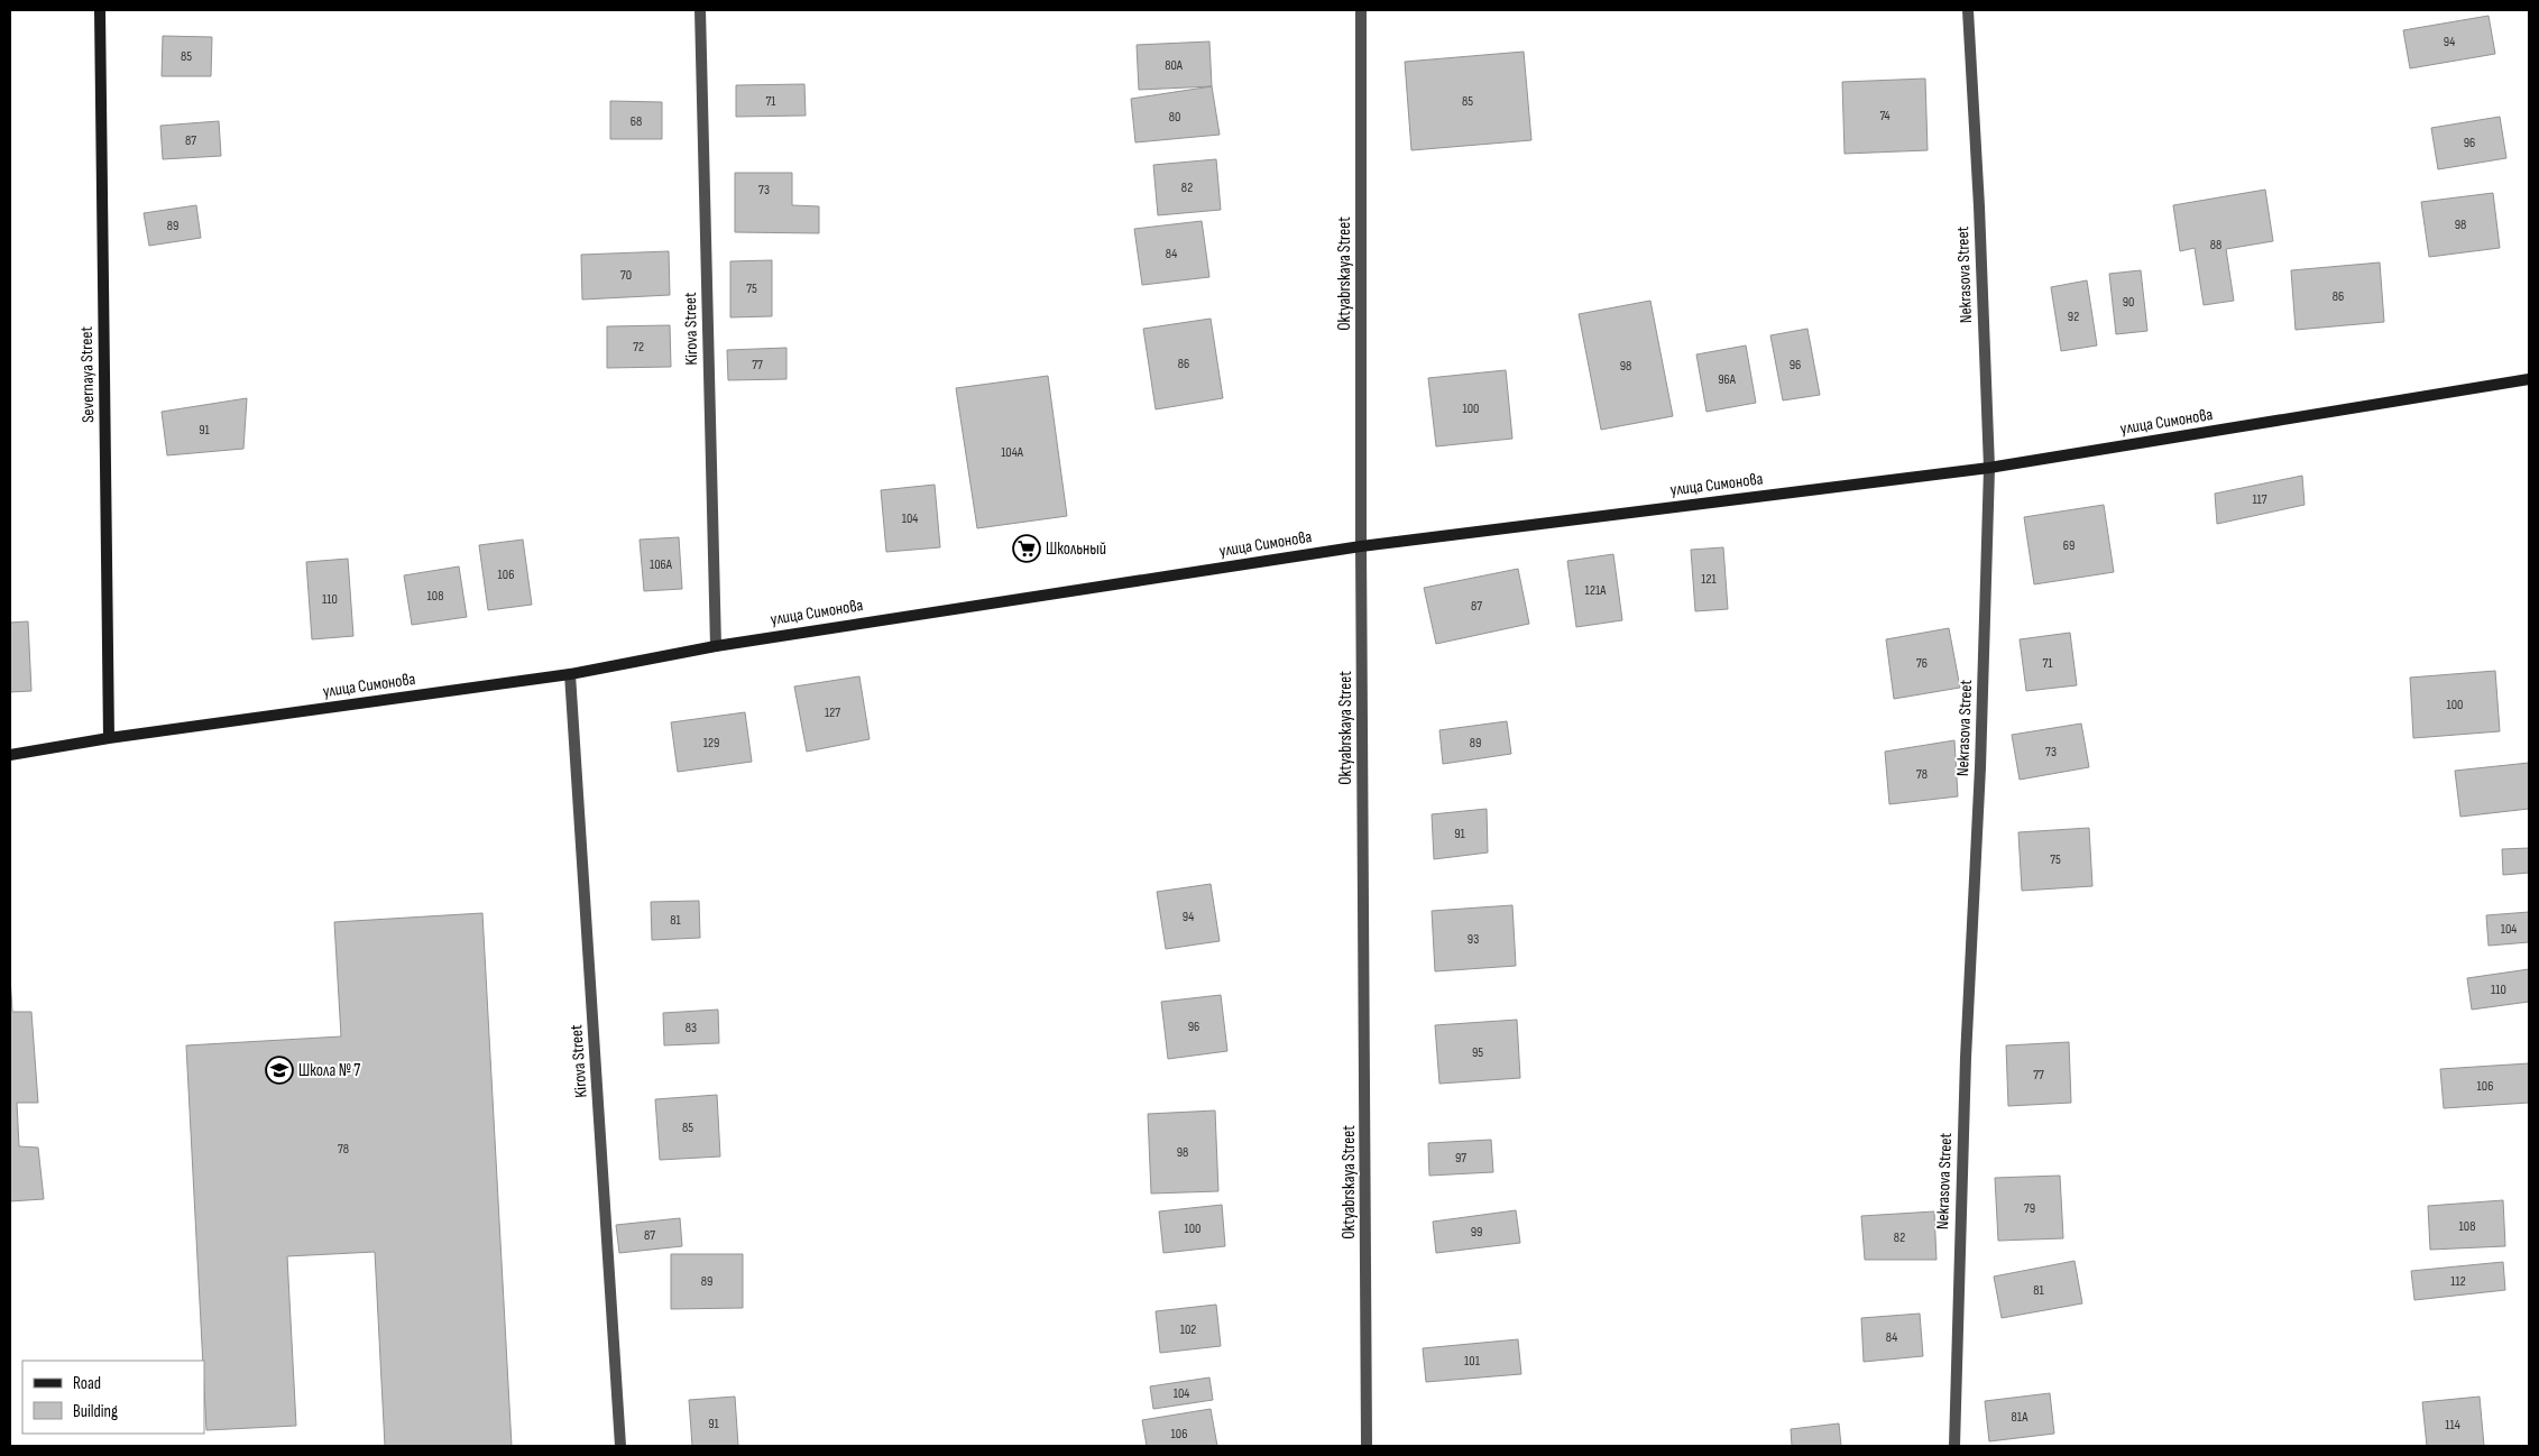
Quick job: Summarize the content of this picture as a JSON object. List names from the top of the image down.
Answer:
{
  "streets": {
    "street": [
      "Oktyabrskaya Street",
      "Nekrasova Street",
      "Kirova Street",
      "Severnaya Street",
      "улица Симонова"
    ]
  },
  "crossings": [
    ["Oktyabrskaya Street", "улица Симонова"],
    ["Nekrasova Street", "улица Симонова"],
    ["Kirova Street", "улица Симонова"],
    ["Severnaya Street", "улица Симонова"]
  ],
  "places": {
    "supermarket": ["Школьный"],
    "school or university": ["Школа № 7"]
  },
  "house_numbers": [
    "94",
    "85",
    "80А",
    "71",
    "85",
    "74",
    "80",
    "68",
    "87",
    "96",
    "82",
    "73",
    "98",
    "89",
    "88",
    "84",
    "70",
    "75",
    "86",
    "90",
    "92",
    "72",
    "86",
    "77",
    "96",
    "98",
    "96А",
    "100",
    "91",
    "104А",
    "117",
    "104",
    "69",
    "106А",
    "106",
    "121",
    "121А",
    "108",
    "110",
    "87",
    "76",
    "71",
    "100",
    "127",
    "129",
    "89",
    "73",
    "78",
    "91",
    "75",
    "94",
    "81",
    "104",
    "93",
    "110",
    "96",
    "83",
    "95",
    "77",
    "106",
    "85",
    "78",
    "98",
    "97",
    "79",
    "108",
    "100",
    "99",
    "87",
    "82",
    "89",
    "112",
    "81",
    "102",
    "84",
    "101",
    "104",
    "81А",
    "91",
    "114",
    "106"
  ],
  "legend": ["Road", "Building"]
}
